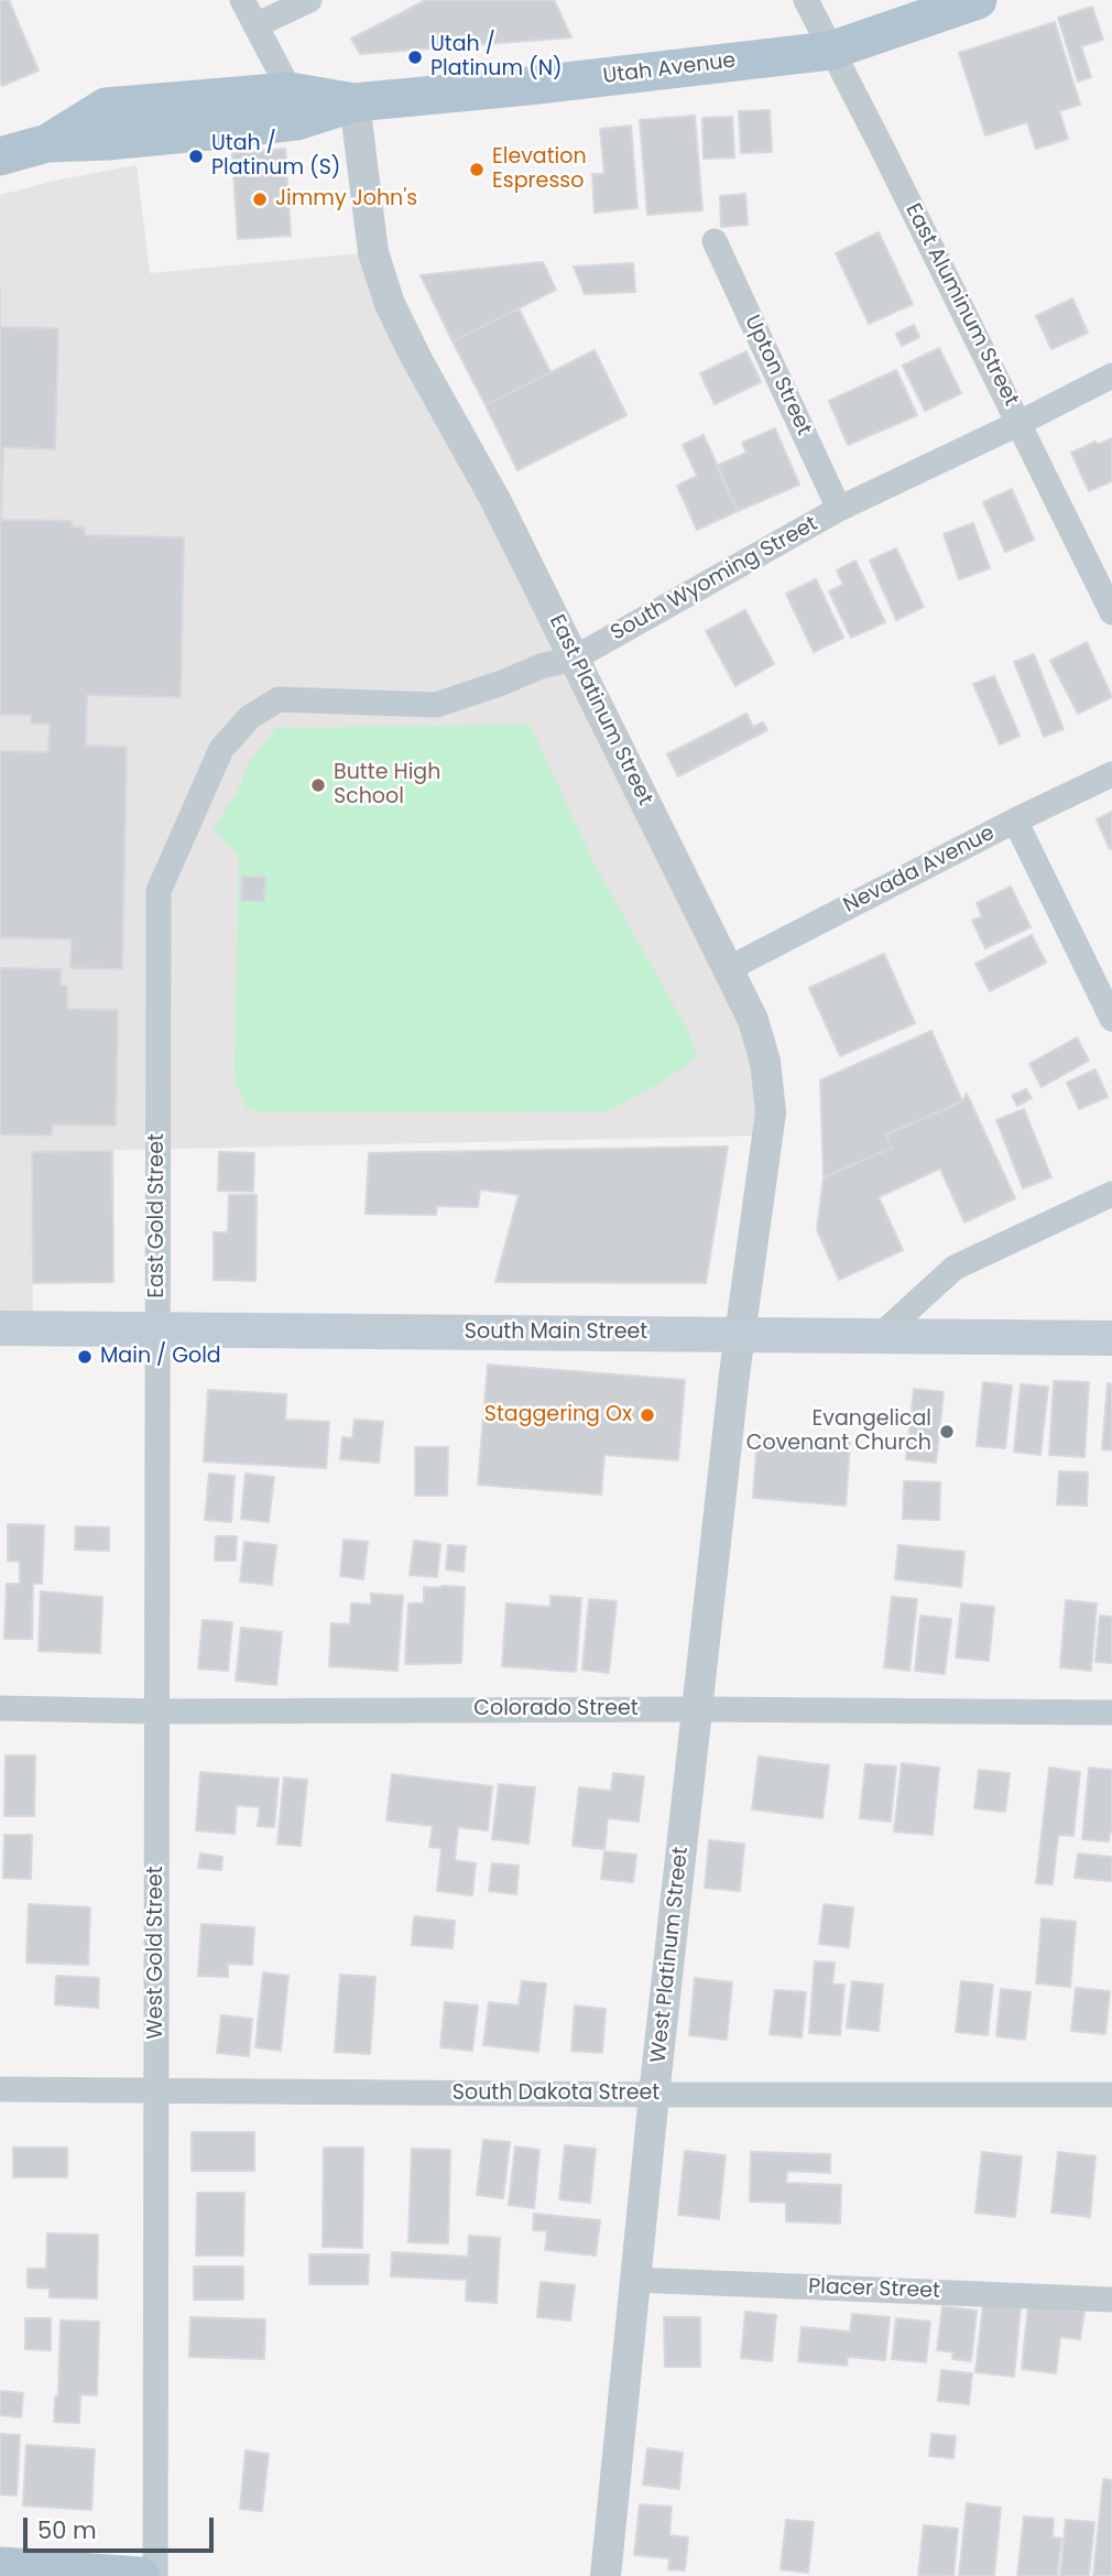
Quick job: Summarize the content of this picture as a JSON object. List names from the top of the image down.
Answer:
{
  "streets": {
    "main road": ["Utah Avenue", "South Main Street"],
    "street": [
      "East Aluminum Street",
      "Upton Street",
      "South Wyoming Street",
      "East Platinum Street",
      "Nevada Avenue",
      "East Gold Street",
      "Colorado Street",
      "West Gold Street",
      "West Platinum Street",
      "South Dakota Street",
      "Placer Street"
    ]
  },
  "crossings": [
    ["Utah Avenue", "East Aluminum Street"],
    ["Utah Avenue", "East Platinum Street"],
    ["East Aluminum Street", "South Wyoming Street"],
    ["Upton Street", "South Wyoming Street"],
    ["South Wyoming Street", "East Platinum Street"],
    ["South Wyoming Street", "East Gold Street"],
    ["East Platinum Street", "Nevada Avenue"],
    ["East Platinum Street", "South Main Street"],
    ["East Platinum Street", "West Platinum Street"],
    ["East Gold Street", "South Main Street"],
    ["East Gold Street", "West Gold Street"],
    ["South Main Street", "West Gold Street"],
    ["South Main Street", "West Platinum Street"],
    ["Colorado Street", "West Gold Street"],
    ["Colorado Street", "West Platinum Street"],
    ["West Gold Street", "South Dakota Street"],
    ["West Platinum Street", "South Dakota Street"],
    ["West Platinum Street", "Placer Street"]
  ],
  "places": [
    "Utah / Platinum (N)",
    "Utah / Platinum (S)",
    "Elevation Espresso",
    "Jimmy John's",
    "Butte High School",
    "Main / Gold",
    "Staggering Ox",
    "Evangelical Covenant Church"
  ],
  "scale_bar": "50 m"
}
